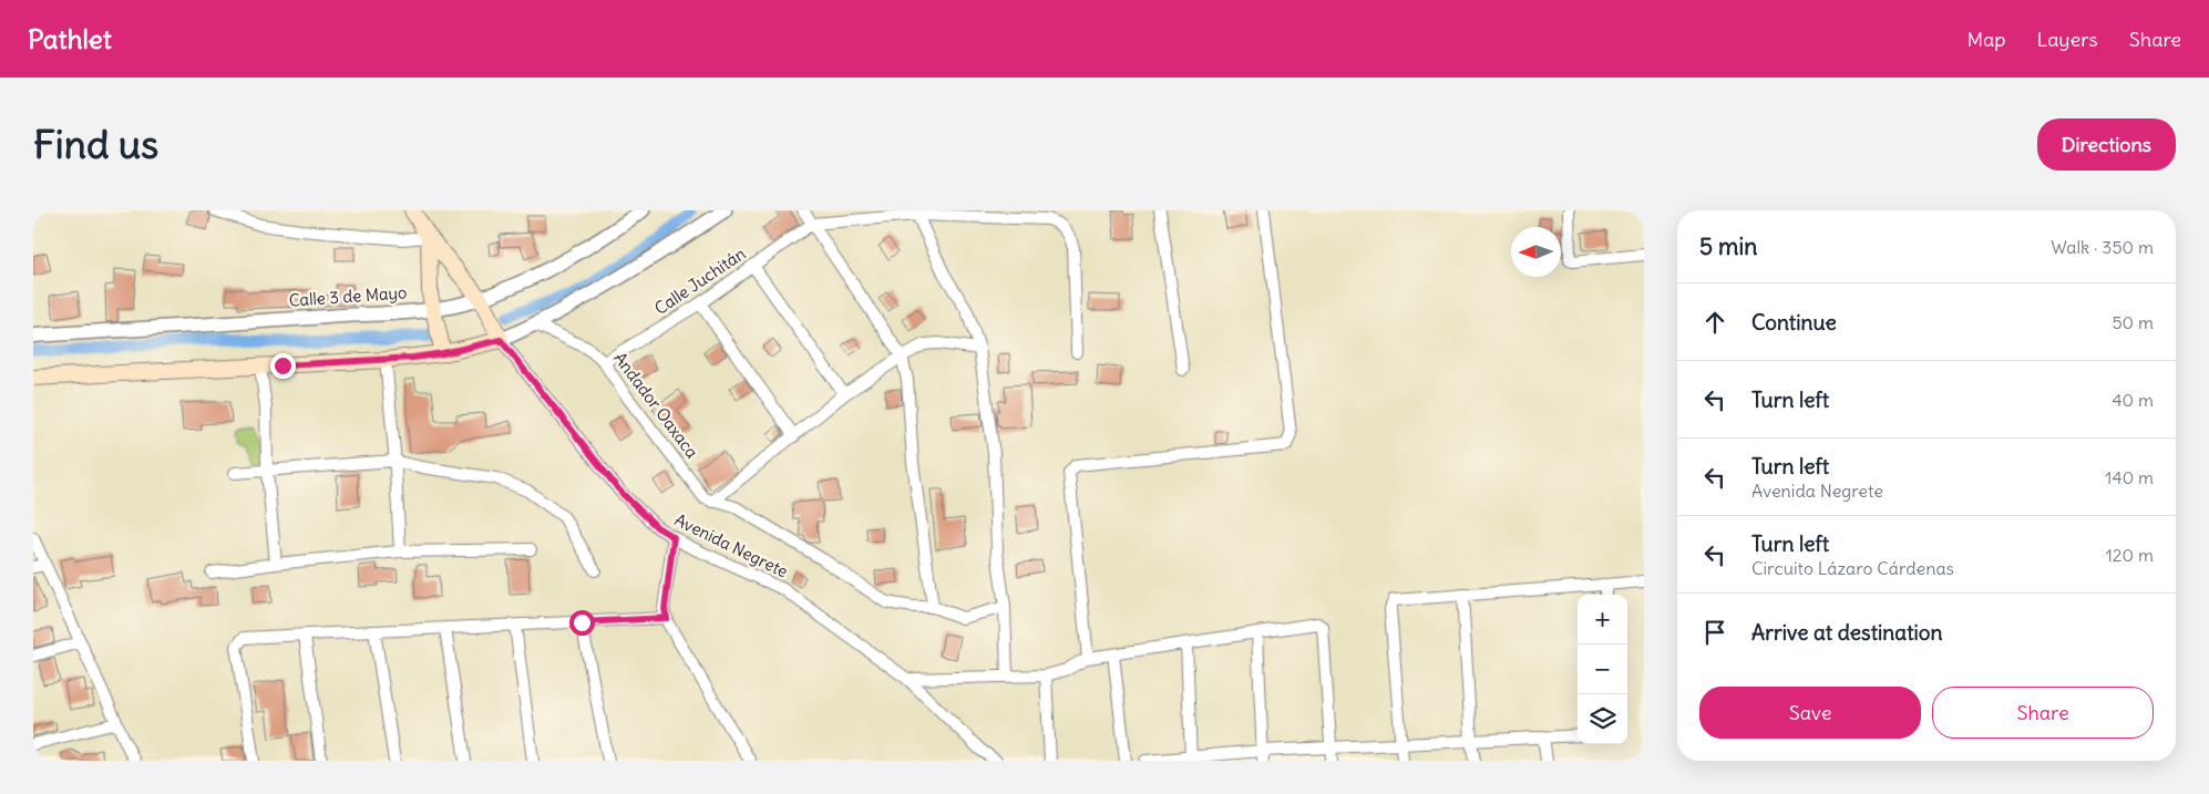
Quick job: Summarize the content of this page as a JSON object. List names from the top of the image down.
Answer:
{
  "streets": {
    "street": [
      "Calle Juchitán",
      "Calle 3 de Mayo",
      "Andador Oaxaca",
      "Avenida Negrete"
    ]
  },
  "crossings": [
    ["Calle Juchitán", "Andador Oaxaca"]
  ],
  "north": "left",
  "page": {
    "header": "Pathlet",
    "nav": ["Map", "Layers", "Share"],
    "buttons": [
      "Directions",
      ["Save", "Share"]
    ],
    "title": "Find us",
    "heading": ["5 min", "Walk · 350 m"],
    "list": [
      ["Continue", "50 m"],
      ["Turn left", "40 m"],
      ["Turn left", "Avenida Negrete", "140 m"],
      ["Turn left", "Circuito Lázaro Cárdenas", "120 m"],
      "Arrive at destination"
    ],
    "map_buttons": ["+", "−"]
  }
}
